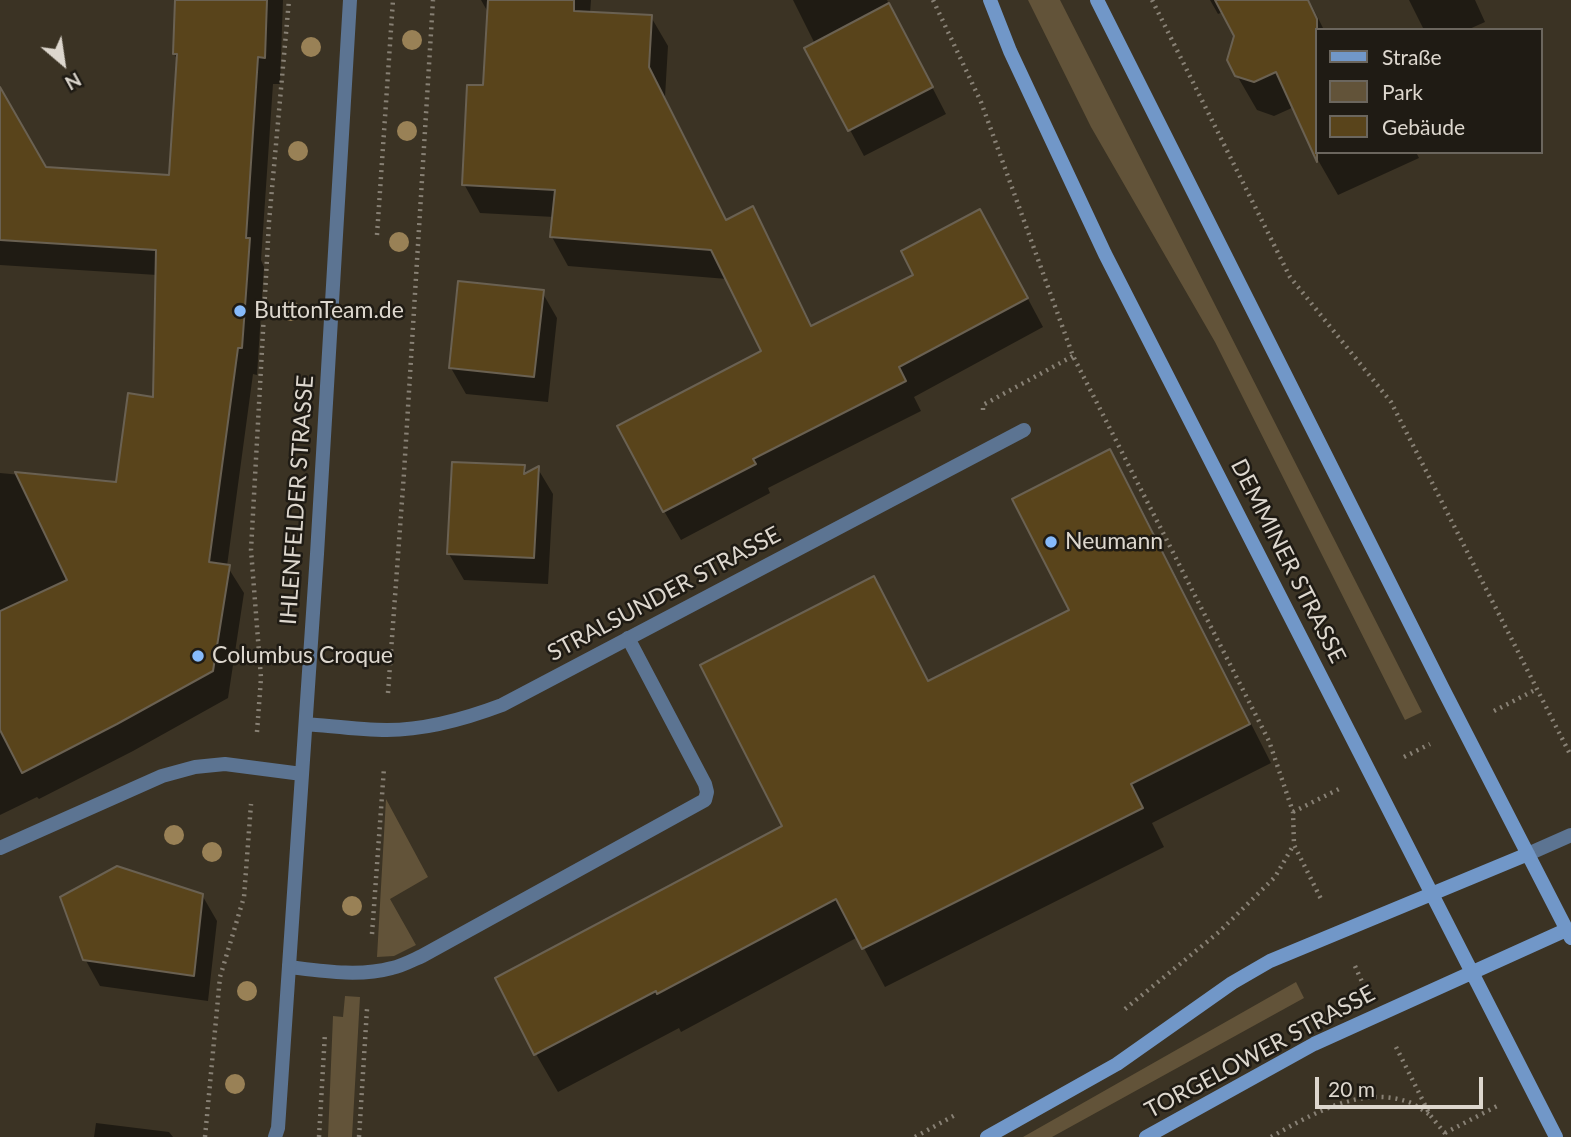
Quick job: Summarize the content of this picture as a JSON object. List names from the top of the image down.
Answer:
{
  "streets": {
    "main road": ["DEMMINER STRASSE", "TORGELOWER STRASSE"],
    "street": ["IHLENFELDER STRASSE", "STRALSUNDER STRASSE"]
  },
  "crossings": [
    ["IHLENFELDER STRASSE", "STRALSUNDER STRASSE"],
    ["DEMMINER STRASSE", "TORGELOWER STRASSE"]
  ],
  "places": ["ButtonTeam.de", "Neumann", "Columbus Croque"],
  "legend": ["Straße", "Park", "Gebäude"],
  "scale_bar": "20 m",
  "north": "bottom right"
}
